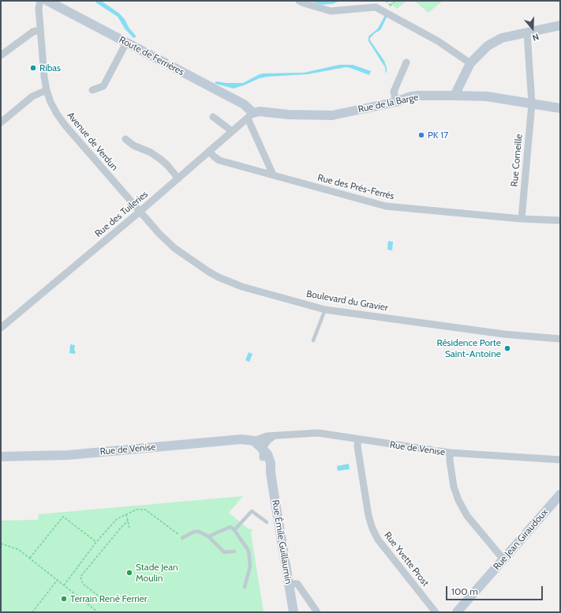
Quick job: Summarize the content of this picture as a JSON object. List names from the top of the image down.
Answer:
{
  "streets": {
    "main road": [
      "Route de Ferrières",
      "Rue de la Barge",
      "Rue de Venise",
      "Rue Jean Giraudoux",
      "Rue Émile Guillaumin"
    ],
    "street": [
      "Avenue de Verdun",
      "Rue Corneille",
      "Rue des Prés-Ferrés",
      "Rue des Tuileries",
      "Boulevard du Gravier",
      "Rue Yvette Prost"
    ]
  },
  "crossings": [
    ["Route de Ferrières", "Rue de la Barge"],
    ["Route de Ferrières", "Rue des Tuileries"],
    ["Rue de la Barge", "Rue Corneille"],
    ["Rue de la Barge", "Rue des Tuileries"],
    ["Avenue de Verdun", "Rue des Tuileries"],
    ["Avenue de Verdun", "Boulevard du Gravier"],
    ["Rue Corneille", "Rue des Prés-Ferrés"],
    ["Rue des Prés-Ferrés", "Rue des Tuileries"],
    ["Rue des Tuileries", "Boulevard du Gravier"],
    ["Rue de Venise", "Rue Émile Guillaumin"],
    ["Rue de Venise", "Rue Yvette Prost"]
  ],
  "places": [
    "Ribas",
    "PK 17",
    "Résidence Porte Saint-Antoine",
    "Stade Jean Moulin",
    "Terrain René Ferrier"
  ],
  "scale_bar": "100 m",
  "north": "bottom"
}
